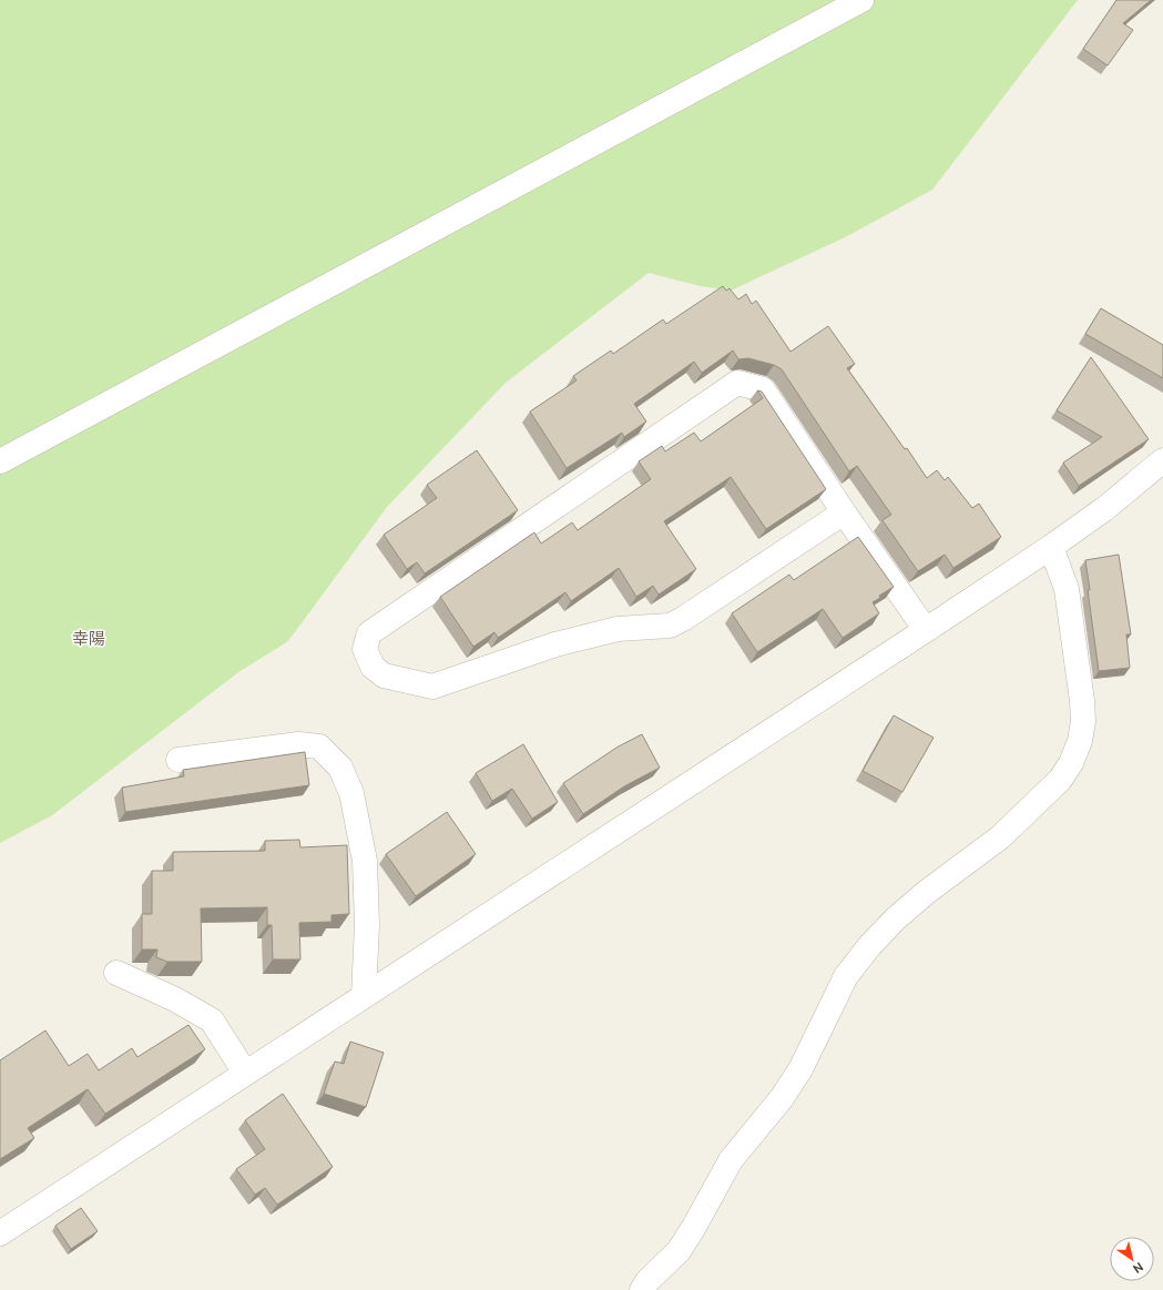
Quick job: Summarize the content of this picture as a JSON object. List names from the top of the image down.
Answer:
{
  "districts": ["幸陽"],
  "north": "bottom right"
}
